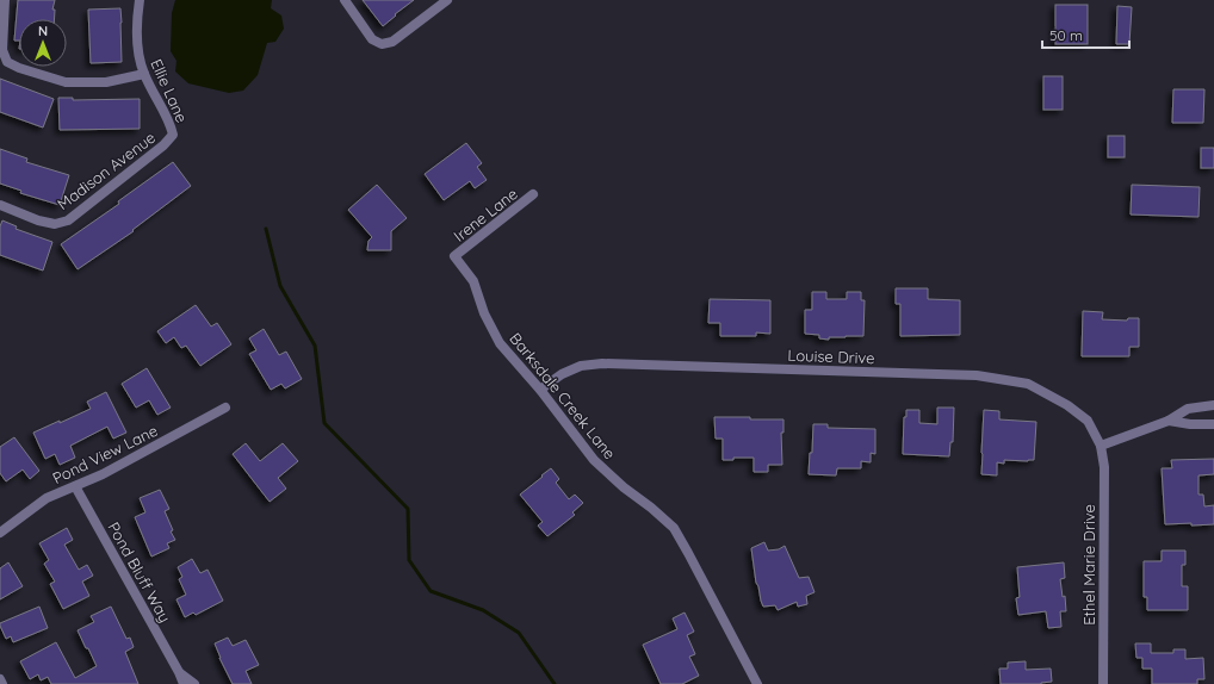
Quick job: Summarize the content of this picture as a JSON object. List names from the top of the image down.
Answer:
{
  "streets": {
    "street": [
      "Ellie Lane",
      "Madison Avenue",
      "Irene Lane",
      "Louise Drive",
      "Barksdale Creek Lane",
      "Pond View Lane",
      "Ethel Marie Drive",
      "Pond Bluff Way"
    ]
  },
  "crossings": [
    ["Ellie Lane", "Madison Avenue"],
    ["Irene Lane", "Barksdale Creek Lane"],
    ["Louise Drive", "Barksdale Creek Lane"],
    ["Louise Drive", "Ethel Marie Drive"],
    ["Pond View Lane", "Pond Bluff Way"]
  ],
  "scale_bar": "50 m",
  "north": "top"
}
